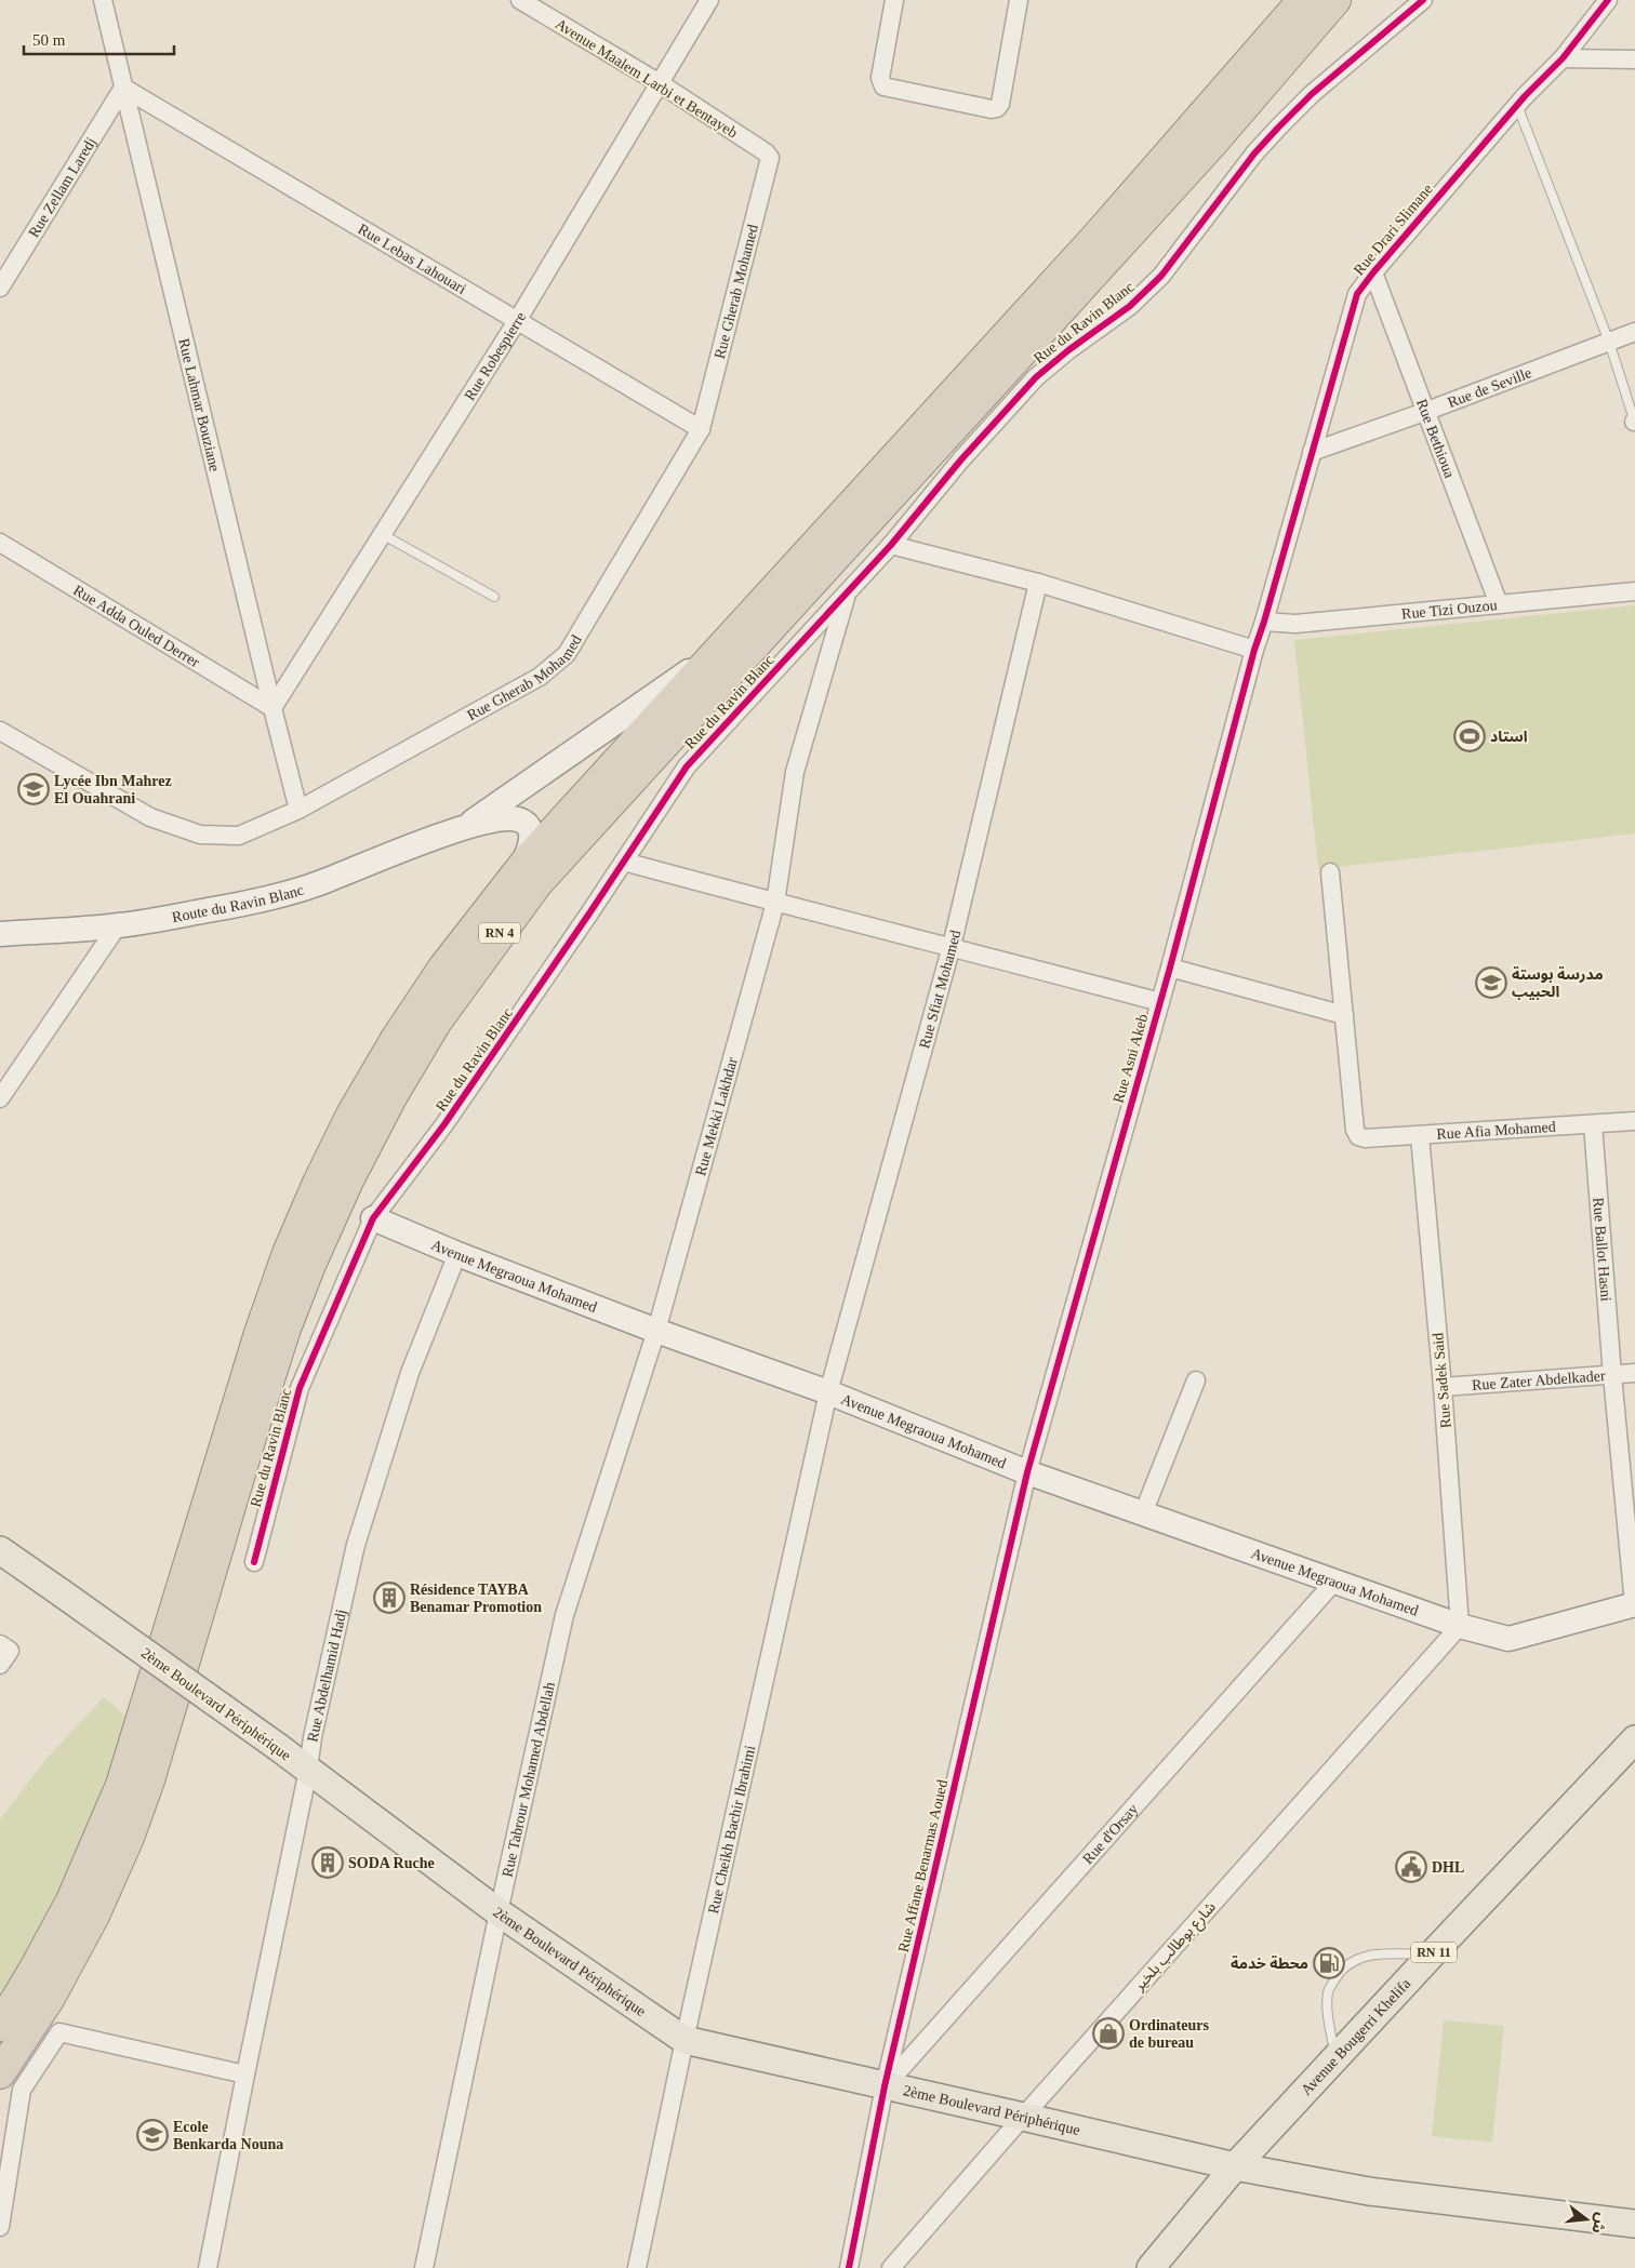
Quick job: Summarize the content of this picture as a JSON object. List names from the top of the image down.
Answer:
{
  "streets": {
    "highway": ["RN 4"],
    "main road": ["2ème Boulevard Périphérique", "RN 11", "Avenue Bougerri Khelifa"],
    "street": [
      "Avenue Maalem Larbi et Bentayeb",
      "Rue Zellam Laredj",
      "Rue Drari Slimane",
      "Rue Lebas Lahouari",
      "Rue Gherab Mohamed",
      "Rue du Ravin Blanc",
      "Rue Robespierre",
      "Rue de Seville",
      "Rue Lahmar Bouziane",
      "Rue Bethioua",
      "Rue Tizi Ouzou",
      "Rue Adda Ouled Derrer",
      "Route du Ravin Blanc",
      "Rue Sfiat Mohamed",
      "Rue Asni Akeb",
      "Rue Mekki Lakhdar",
      "Rue Afia Mohamed",
      "Rue Ballot Hasni",
      "Avenue Megraoua Mohamed",
      "Rue Sadek Said",
      "Rue Zater Abdelkader",
      "Rue Abdelhamid Hadj",
      "Rue Tabrour Mohamed Abdellah",
      "Rue Cheikh Bachir Ibrahimi",
      "Rue d'Orsay",
      "Rue Affane Benarmas Aoued",
      "شارع بوطالب بلخير"
    ]
  },
  "crossings": [
    ["Avenue Maalem Larbi et Bentayeb", "Rue Gherab Mohamed"],
    ["Avenue Maalem Larbi et Bentayeb", "Rue Robespierre"],
    ["Rue Zellam Laredj", "Rue Lebas Lahouari"],
    ["Rue Zellam Laredj", "Rue Lahmar Bouziane"],
    ["Rue Drari Slimane", "Rue de Seville"],
    ["Rue Drari Slimane", "Rue Bethioua"],
    ["Rue Drari Slimane", "Rue Tizi Ouzou"],
    ["Rue Drari Slimane", "Rue Asni Akeb"],
    ["Rue Lebas Lahouari", "Rue Gherab Mohamed"],
    ["Rue Lebas Lahouari", "Rue Robespierre"],
    ["Rue Lebas Lahouari", "Rue Lahmar Bouziane"],
    ["Rue Gherab Mohamed", "Rue Lahmar Bouziane"],
    ["Rue du Ravin Blanc", "Rue Mekki Lakhdar"],
    ["Rue du Ravin Blanc", "Avenue Megraoua Mohamed"],
    ["Rue Robespierre", "Rue Lahmar Bouziane"],
    ["Rue Robespierre", "Rue Adda Ouled Derrer"],
    ["Rue de Seville", "Rue Bethioua"],
    ["Rue Lahmar Bouziane", "Rue Adda Ouled Derrer"],
    ["Rue Bethioua", "Rue Tizi Ouzou"],
    ["Rue Sfiat Mohamed", "Avenue Megraoua Mohamed"],
    ["Rue Sfiat Mohamed", "Rue Cheikh Bachir Ibrahimi"],
    ["Rue Asni Akeb", "Avenue Megraoua Mohamed"],
    ["Rue Asni Akeb", "Rue Affane Benarmas Aoued"],
    ["Rue Mekki Lakhdar", "Avenue Megraoua Mohamed"],
    ["Rue Mekki Lakhdar", "Rue Tabrour Mohamed Abdellah"],
    ["Rue Afia Mohamed", "Rue Ballot Hasni"],
    ["Rue Afia Mohamed", "Rue Sadek Said"],
    ["Rue Ballot Hasni", "Avenue Megraoua Mohamed"],
    ["Rue Ballot Hasni", "Rue Zater Abdelkader"],
    ["Avenue Megraoua Mohamed", "Rue Sadek Said"],
    ["Avenue Megraoua Mohamed", "Rue Abdelhamid Hadj"],
    ["Avenue Megraoua Mohamed", "Rue Tabrour Mohamed Abdellah"],
    ["Avenue Megraoua Mohamed", "Rue Cheikh Bachir Ibrahimi"],
    ["Avenue Megraoua Mohamed", "Rue d'Orsay"],
    ["Avenue Megraoua Mohamed", "Rue Affane Benarmas Aoued"],
    ["Avenue Megraoua Mohamed", "شارع بوطالب بلخير"],
    ["Rue Sadek Said", "Rue Zater Abdelkader"],
    ["Rue Sadek Said", "شارع بوطالب بلخير"],
    ["Rue Abdelhamid Hadj", "2ème Boulevard Périphérique"],
    ["2ème Boulevard Périphérique", "Rue Tabrour Mohamed Abdellah"],
    ["2ème Boulevard Périphérique", "Rue Cheikh Bachir Ibrahimi"],
    ["2ème Boulevard Périphérique", "Rue d'Orsay"],
    ["2ème Boulevard Périphérique", "Rue Affane Benarmas Aoued"],
    ["2ème Boulevard Périphérique", "شارع بوطالب بلخير"],
    ["2ème Boulevard Périphérique", "Avenue Bougerri Khelifa"],
    ["Rue d'Orsay", "Rue Affane Benarmas Aoued"]
  ],
  "places": {
    "sports": ["استاد"],
    "school or university": ["Lycée Ibn Mahrez El Ouahrani", "مدرسة بوستة الحبيب", "Ecole Benkarda Nouna"],
    "building": ["Résidence TAYBA Benamar Promotion", "SODA Ruche"],
    "public building": ["DHL"],
    "fuel station": ["محطة خدمة"],
    "shop": ["Ordinateurs de bureau"]
  },
  "scale_bar": "50 m",
  "north": "right"
}
